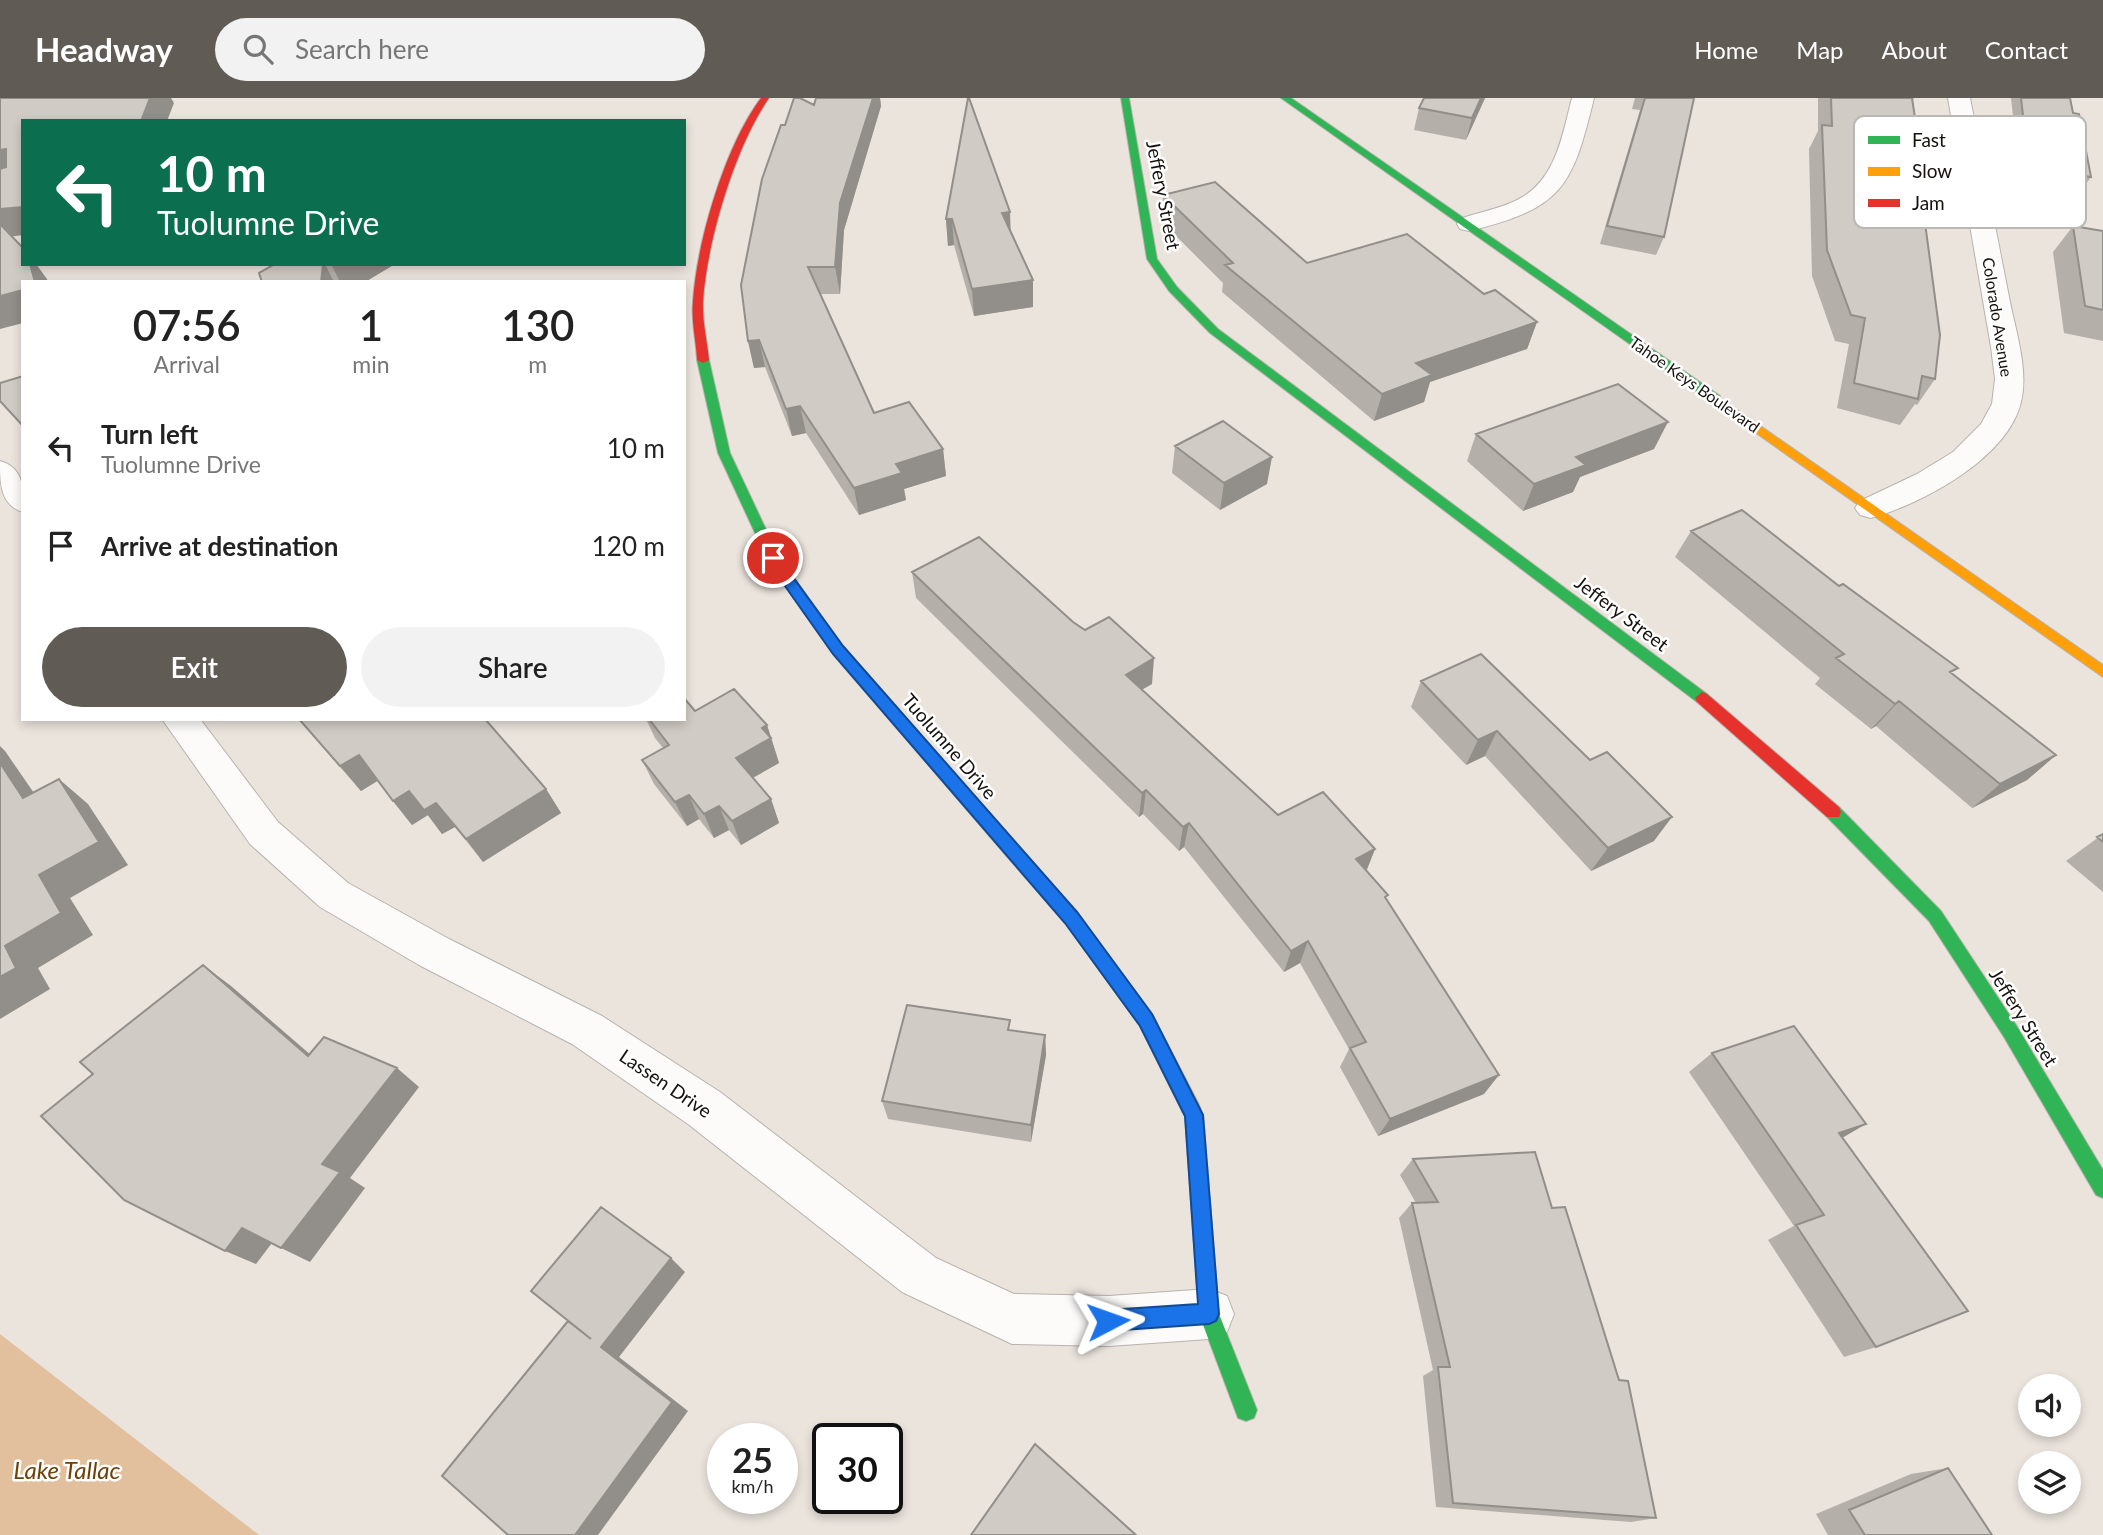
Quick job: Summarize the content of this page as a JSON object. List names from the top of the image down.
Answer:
{
  "streets": {
    "street": [
      "Jeffery Street",
      "Colorado Avenue",
      "Tahoe Keys Boulevard",
      "Tuolumne Drive",
      "Lassen Drive"
    ]
  },
  "crossings": [
    ["Colorado Avenue", "Tahoe Keys Boulevard"],
    ["Tuolumne Drive", "Lassen Drive"]
  ],
  "water": ["Lake Tallac"],
  "legend": ["Fast", "Slow", "Jam"],
  "page": {
    "header": "Headway",
    "search": "Search here",
    "nav": [
      "Home",
      "Map",
      "About",
      "Contact"
    ],
    "turn": ["10 m", "Tuolumne Drive"],
    "eta": [
      "07:56",
      "Arrival",
      "1",
      "min",
      "130",
      "m"
    ],
    "list": [
      {
        "name": "Turn left",
        "note": "Tuolumne Drive",
        "value": "10 m"
      },
      {
        "name": "Arrive at destination",
        "value": "120 m"
      }
    ],
    "buttons": ["Exit", "Share"],
    "speed": "25 km/h",
    "limit": "30"
  }
}
